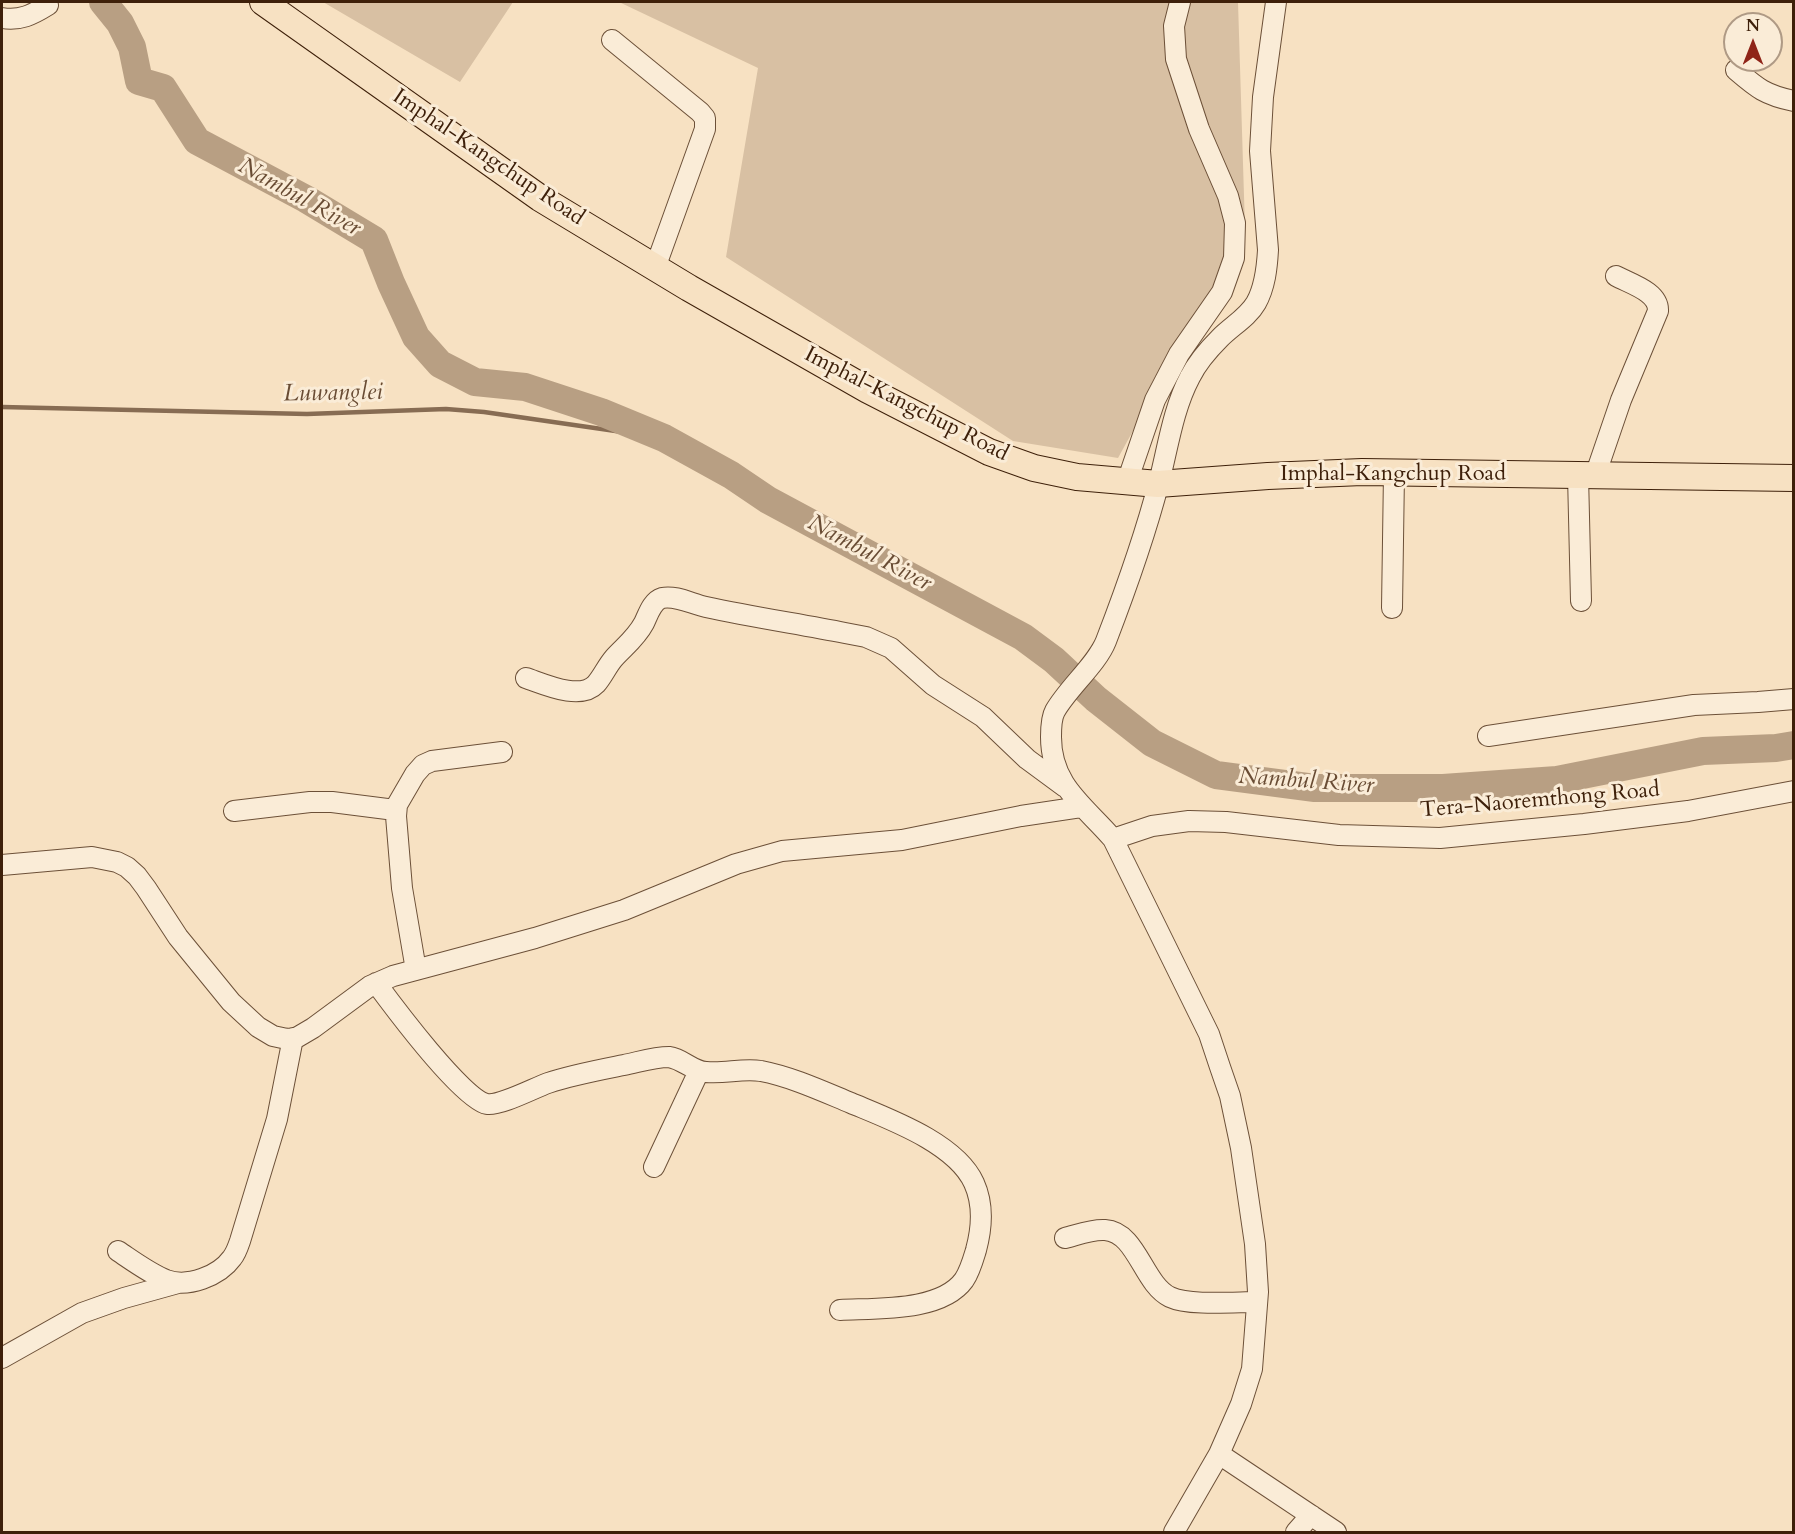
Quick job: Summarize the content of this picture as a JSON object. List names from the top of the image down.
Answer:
{
  "streets": {
    "main road": ["Imphal-Kangchup Road"],
    "street": ["Tera-Naoremthong Road"]
  },
  "water": ["Nambul River", "Luwanglei"],
  "north": "top"
}
